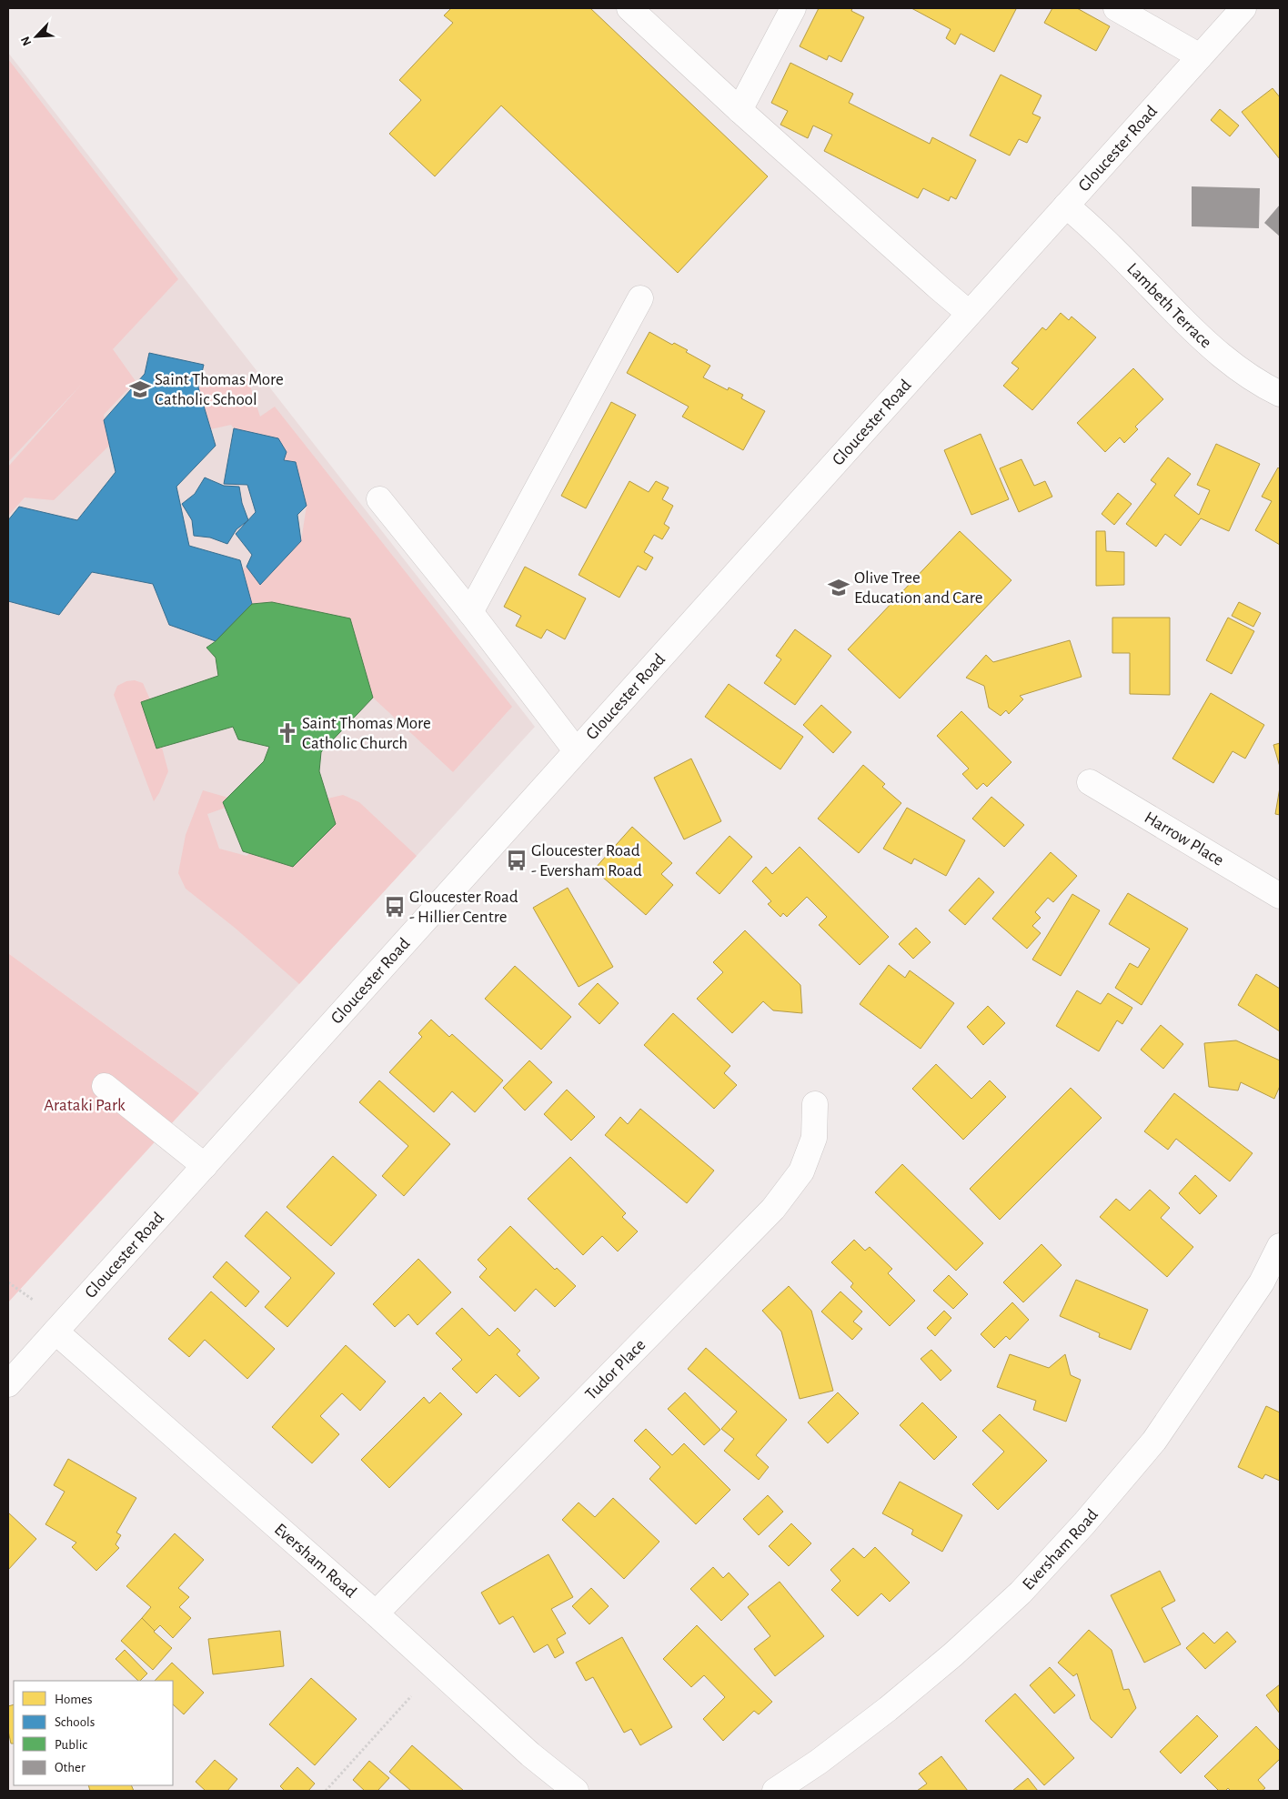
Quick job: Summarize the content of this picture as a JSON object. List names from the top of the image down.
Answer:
{
  "streets": {
    "street": [
      "Gloucester Road",
      "Lambeth Terrace",
      "Harrow Place",
      "Tudor Place",
      "Eversham Road"
    ]
  },
  "crossings": [
    ["Gloucester Road", "Lambeth Terrace"],
    ["Gloucester Road", "Eversham Road"],
    ["Tudor Place", "Eversham Road"]
  ],
  "parks": ["Arataki Park"],
  "places": {
    "school or university": ["Saint Thomas More Catholic School", "Olive Tree Education and Care"],
    "church": ["Saint Thomas More Catholic Church"],
    "bus stop": ["Gloucester Road - Eversham Road", "Gloucester Road - Hillier Centre"]
  },
  "legend": [
    "Homes",
    "Schools",
    "Public",
    "Other"
  ],
  "north": "bottom left"
}
